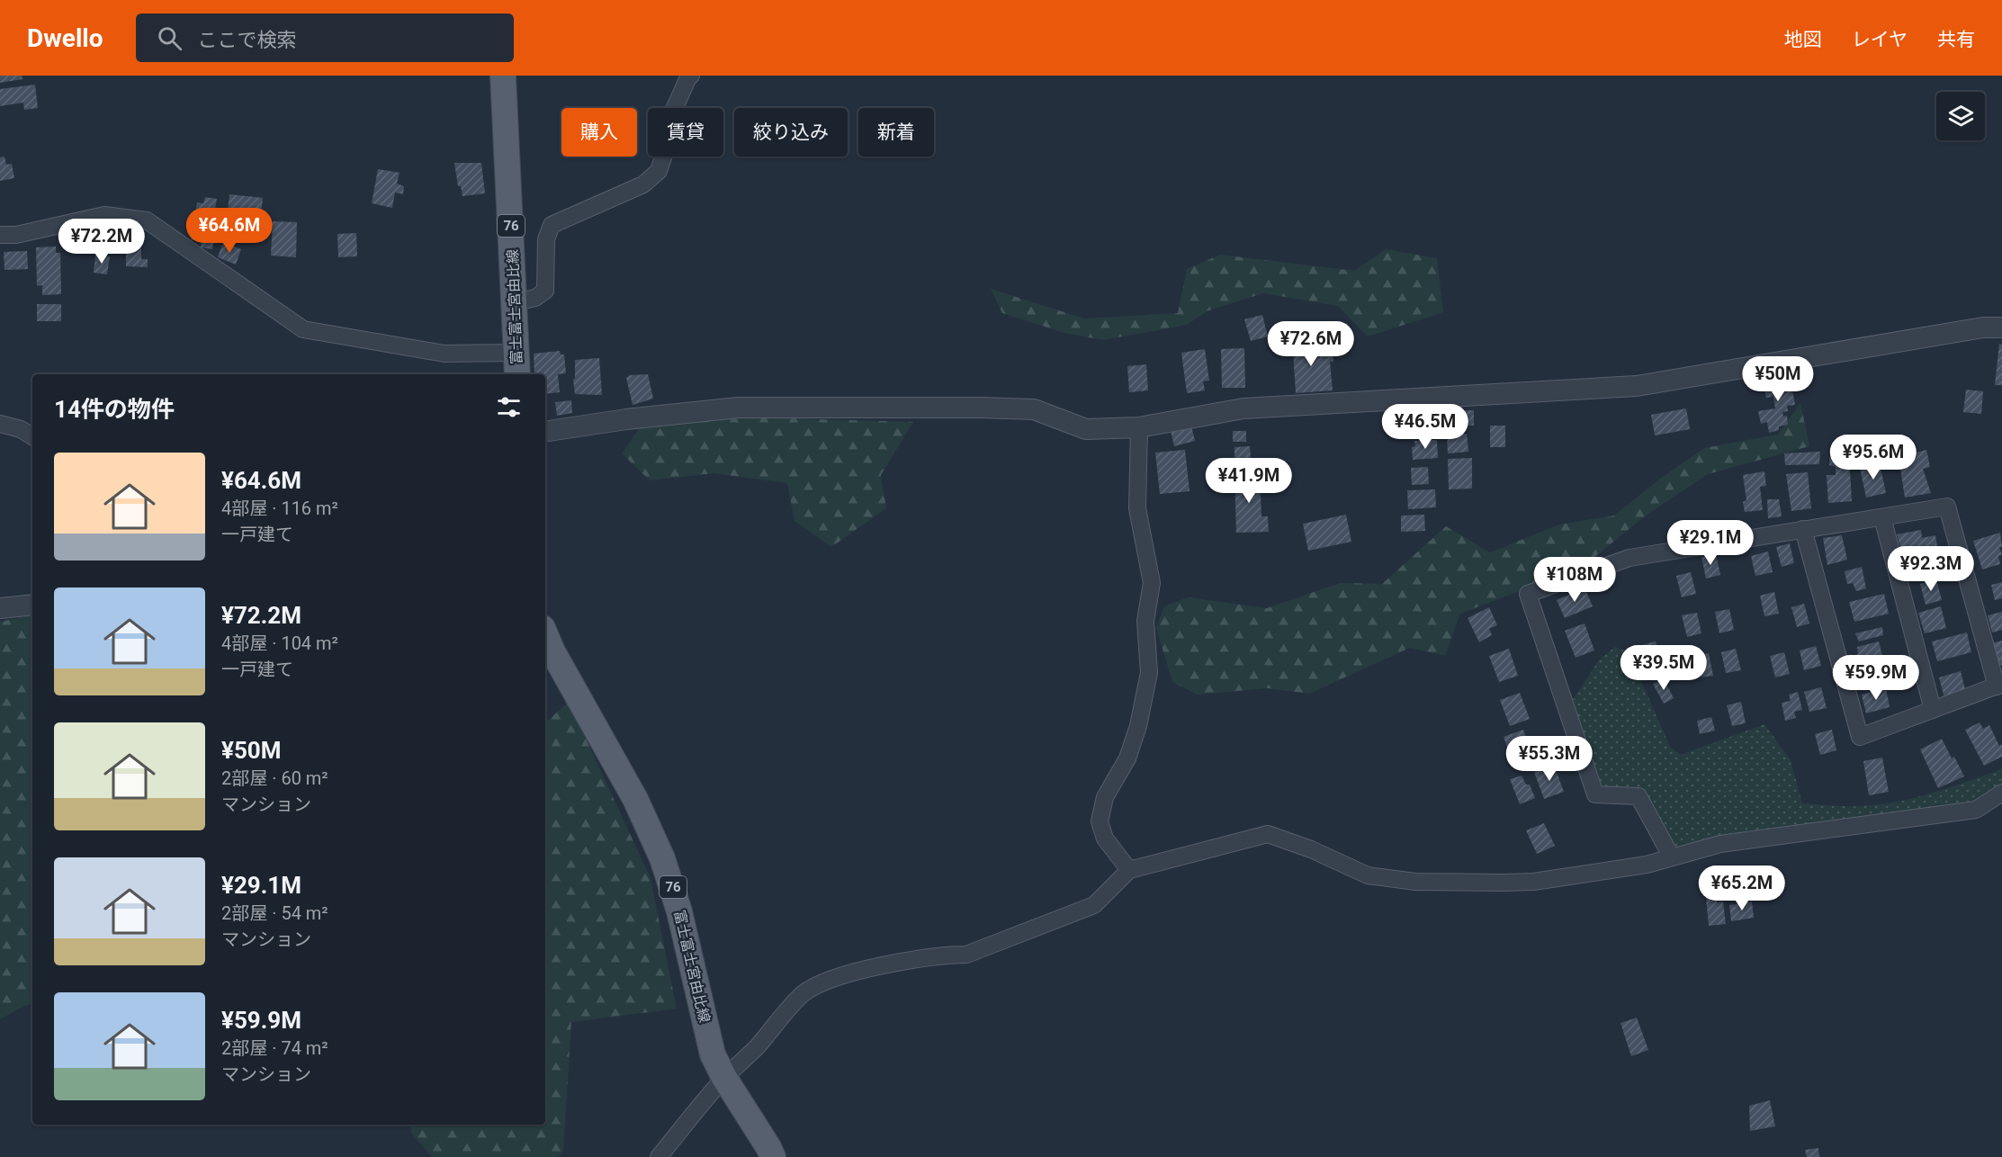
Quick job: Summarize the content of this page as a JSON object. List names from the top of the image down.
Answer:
{
  "streets": {
    "main road": ["76", "富士富士宮由比線"]
  },
  "page": {
    "header": "Dwello",
    "search": "ここで検索",
    "nav": ["地図", "レイヤ", "共有"],
    "chip": [
      "購入",
      "賃貸",
      "絞り込み",
      "新着"
    ],
    "price": [
      "¥64.6M",
      "¥72.2M",
      "¥72.6M",
      "¥50M",
      "¥46.5M",
      "¥95.6M",
      "¥41.9M",
      "¥29.1M",
      "¥92.3M",
      "¥108M",
      "¥39.5M",
      "¥59.9M",
      "¥55.3M",
      "¥65.2M"
    ],
    "heading": "14件の物件",
    "list": [
      {
        "name": "¥64.6M",
        "note": "4部屋 · 116 m² · 一戸建て"
      },
      {
        "name": "¥72.2M",
        "note": "4部屋 · 104 m² · 一戸建て"
      },
      {
        "name": "¥50M",
        "note": "2部屋 · 60 m² · マンション"
      },
      {
        "name": "¥29.1M",
        "note": "2部屋 · 54 m² · マンション"
      },
      {
        "name": "¥59.9M",
        "note": "2部屋 · 74 m² · マンション"
      }
    ]
  }
}
